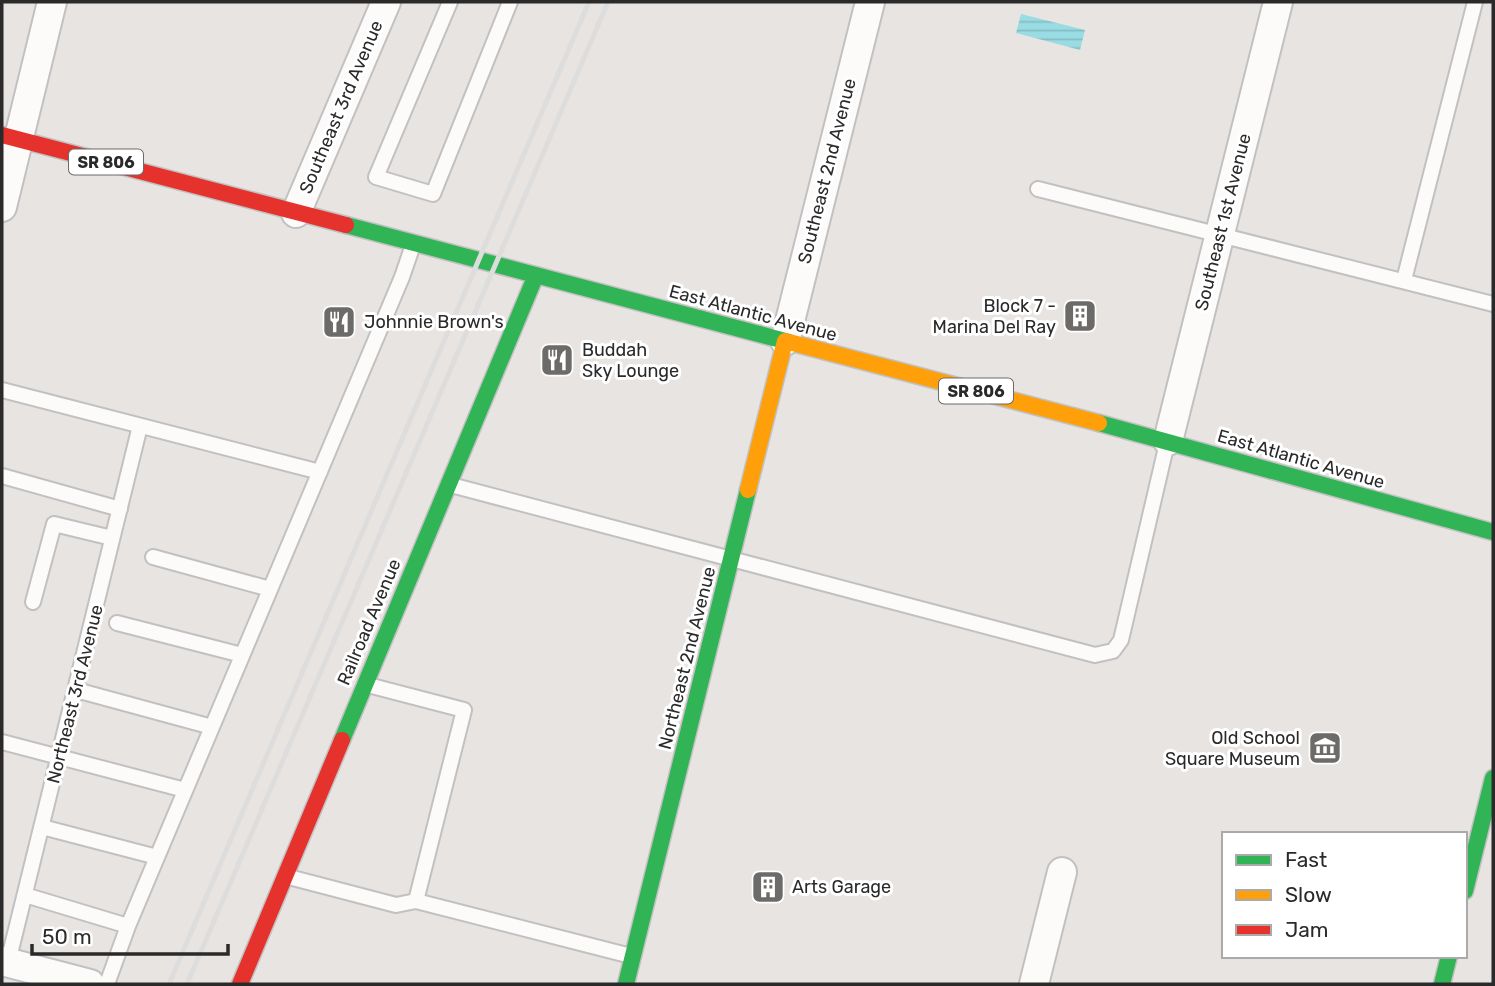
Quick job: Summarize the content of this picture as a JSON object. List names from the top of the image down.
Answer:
{
  "streets": {
    "street": [
      "Southeast 3rd Avenue",
      "SR 806",
      "Southeast 2nd Avenue",
      "Southeast 1st Avenue",
      "East Atlantic Avenue",
      "Railroad Avenue",
      "Northeast 2nd Avenue"
    ],
    "lane": ["Northeast 3rd Avenue"]
  },
  "crossings": [
    ["Southeast 3rd Avenue", "East Atlantic Avenue"],
    ["Southeast 2nd Avenue", "East Atlantic Avenue"],
    ["Southeast 2nd Avenue", "Northeast 2nd Avenue"],
    ["Southeast 1st Avenue", "East Atlantic Avenue"],
    ["East Atlantic Avenue", "Railroad Avenue"],
    ["East Atlantic Avenue", "Northeast 2nd Avenue"]
  ],
  "places": {
    "building": ["Block 7 - Marina Del Ray", "Arts Garage"],
    "restaurant": ["Johnnie Brown's", "Buddah Sky Lounge"],
    "museum": ["Old School Square Museum"]
  },
  "legend": ["Fast", "Slow", "Jam"],
  "scale_bar": "50 m"
}
